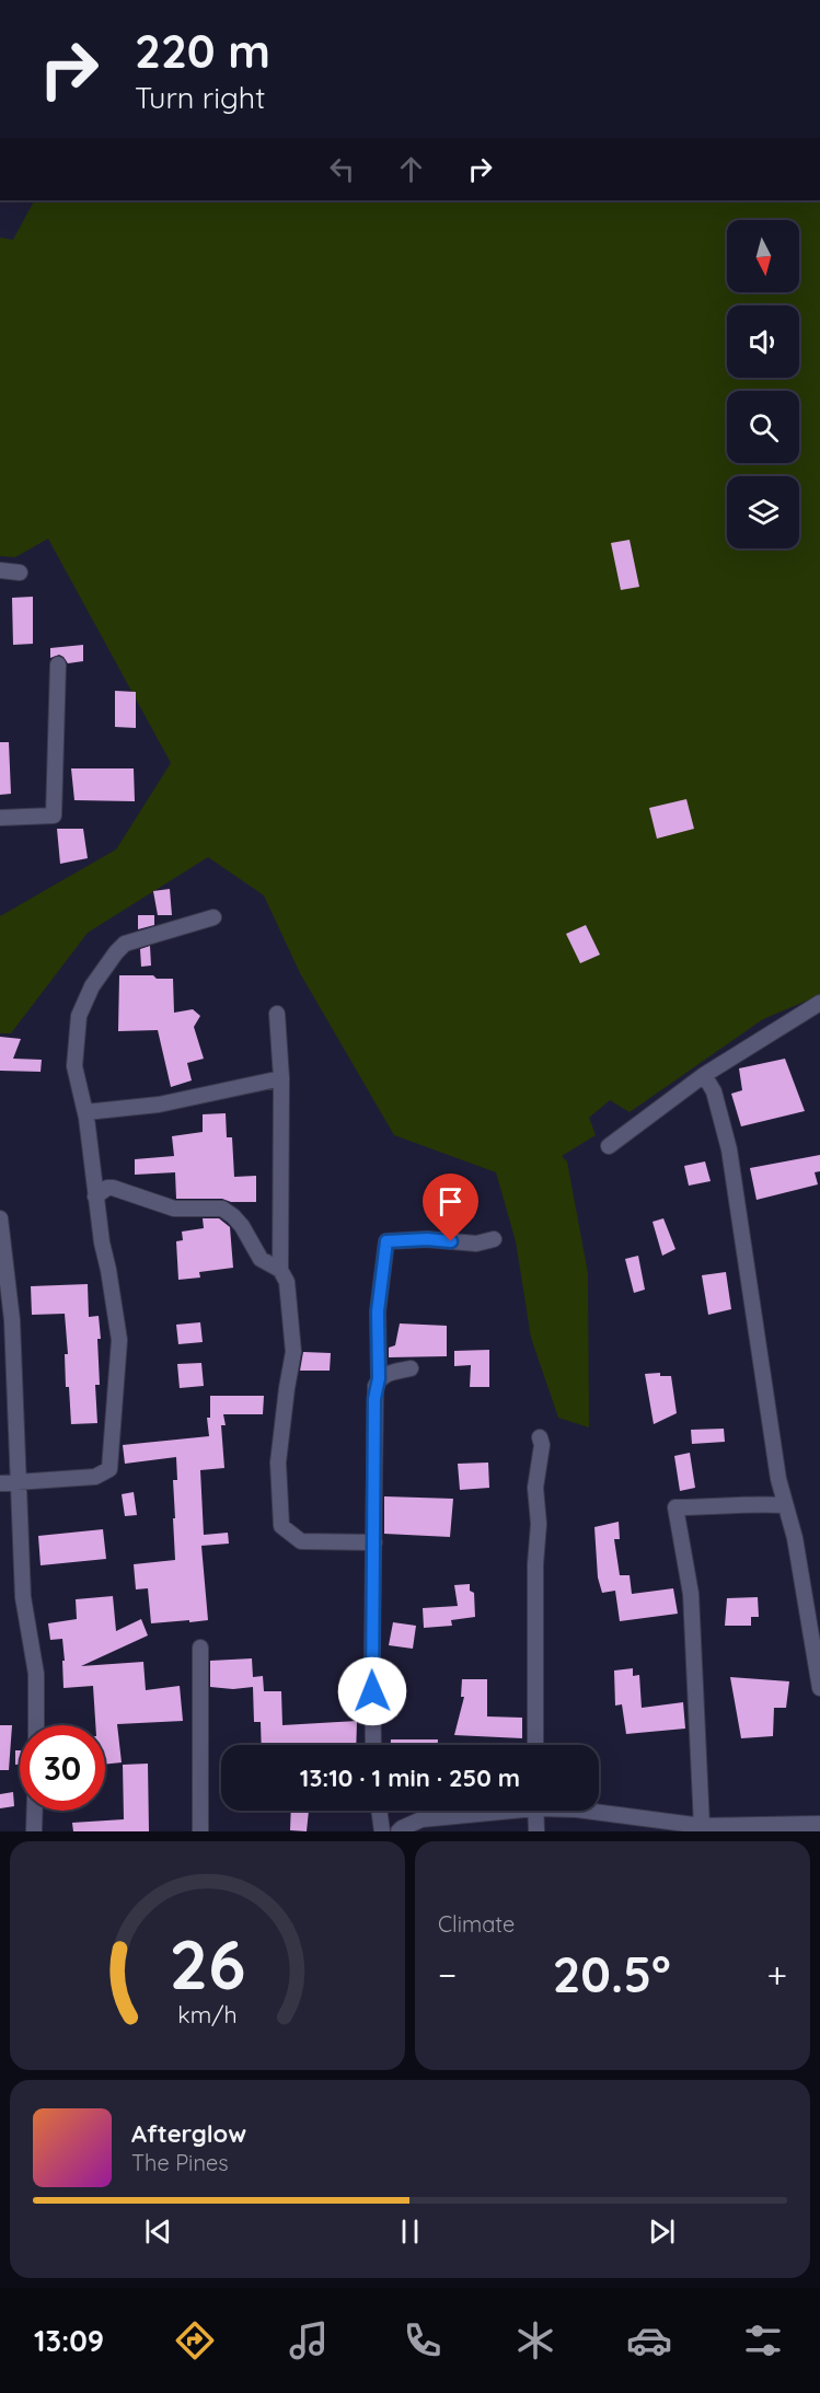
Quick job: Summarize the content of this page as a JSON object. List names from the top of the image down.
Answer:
{
  "north": "bottom",
  "page": {
    "turn": ["220 m", "Turn right"],
    "limit": "30",
    "trip": "13:10 · 1 min · 250 m",
    "tile": "Climate",
    "heat": ["−", "20.5°", "+"],
    "song": ["Afterglow", "The Pines"],
    "tabs": "13:09",
    "gauge": ["26", "km/h"]
  }
}
